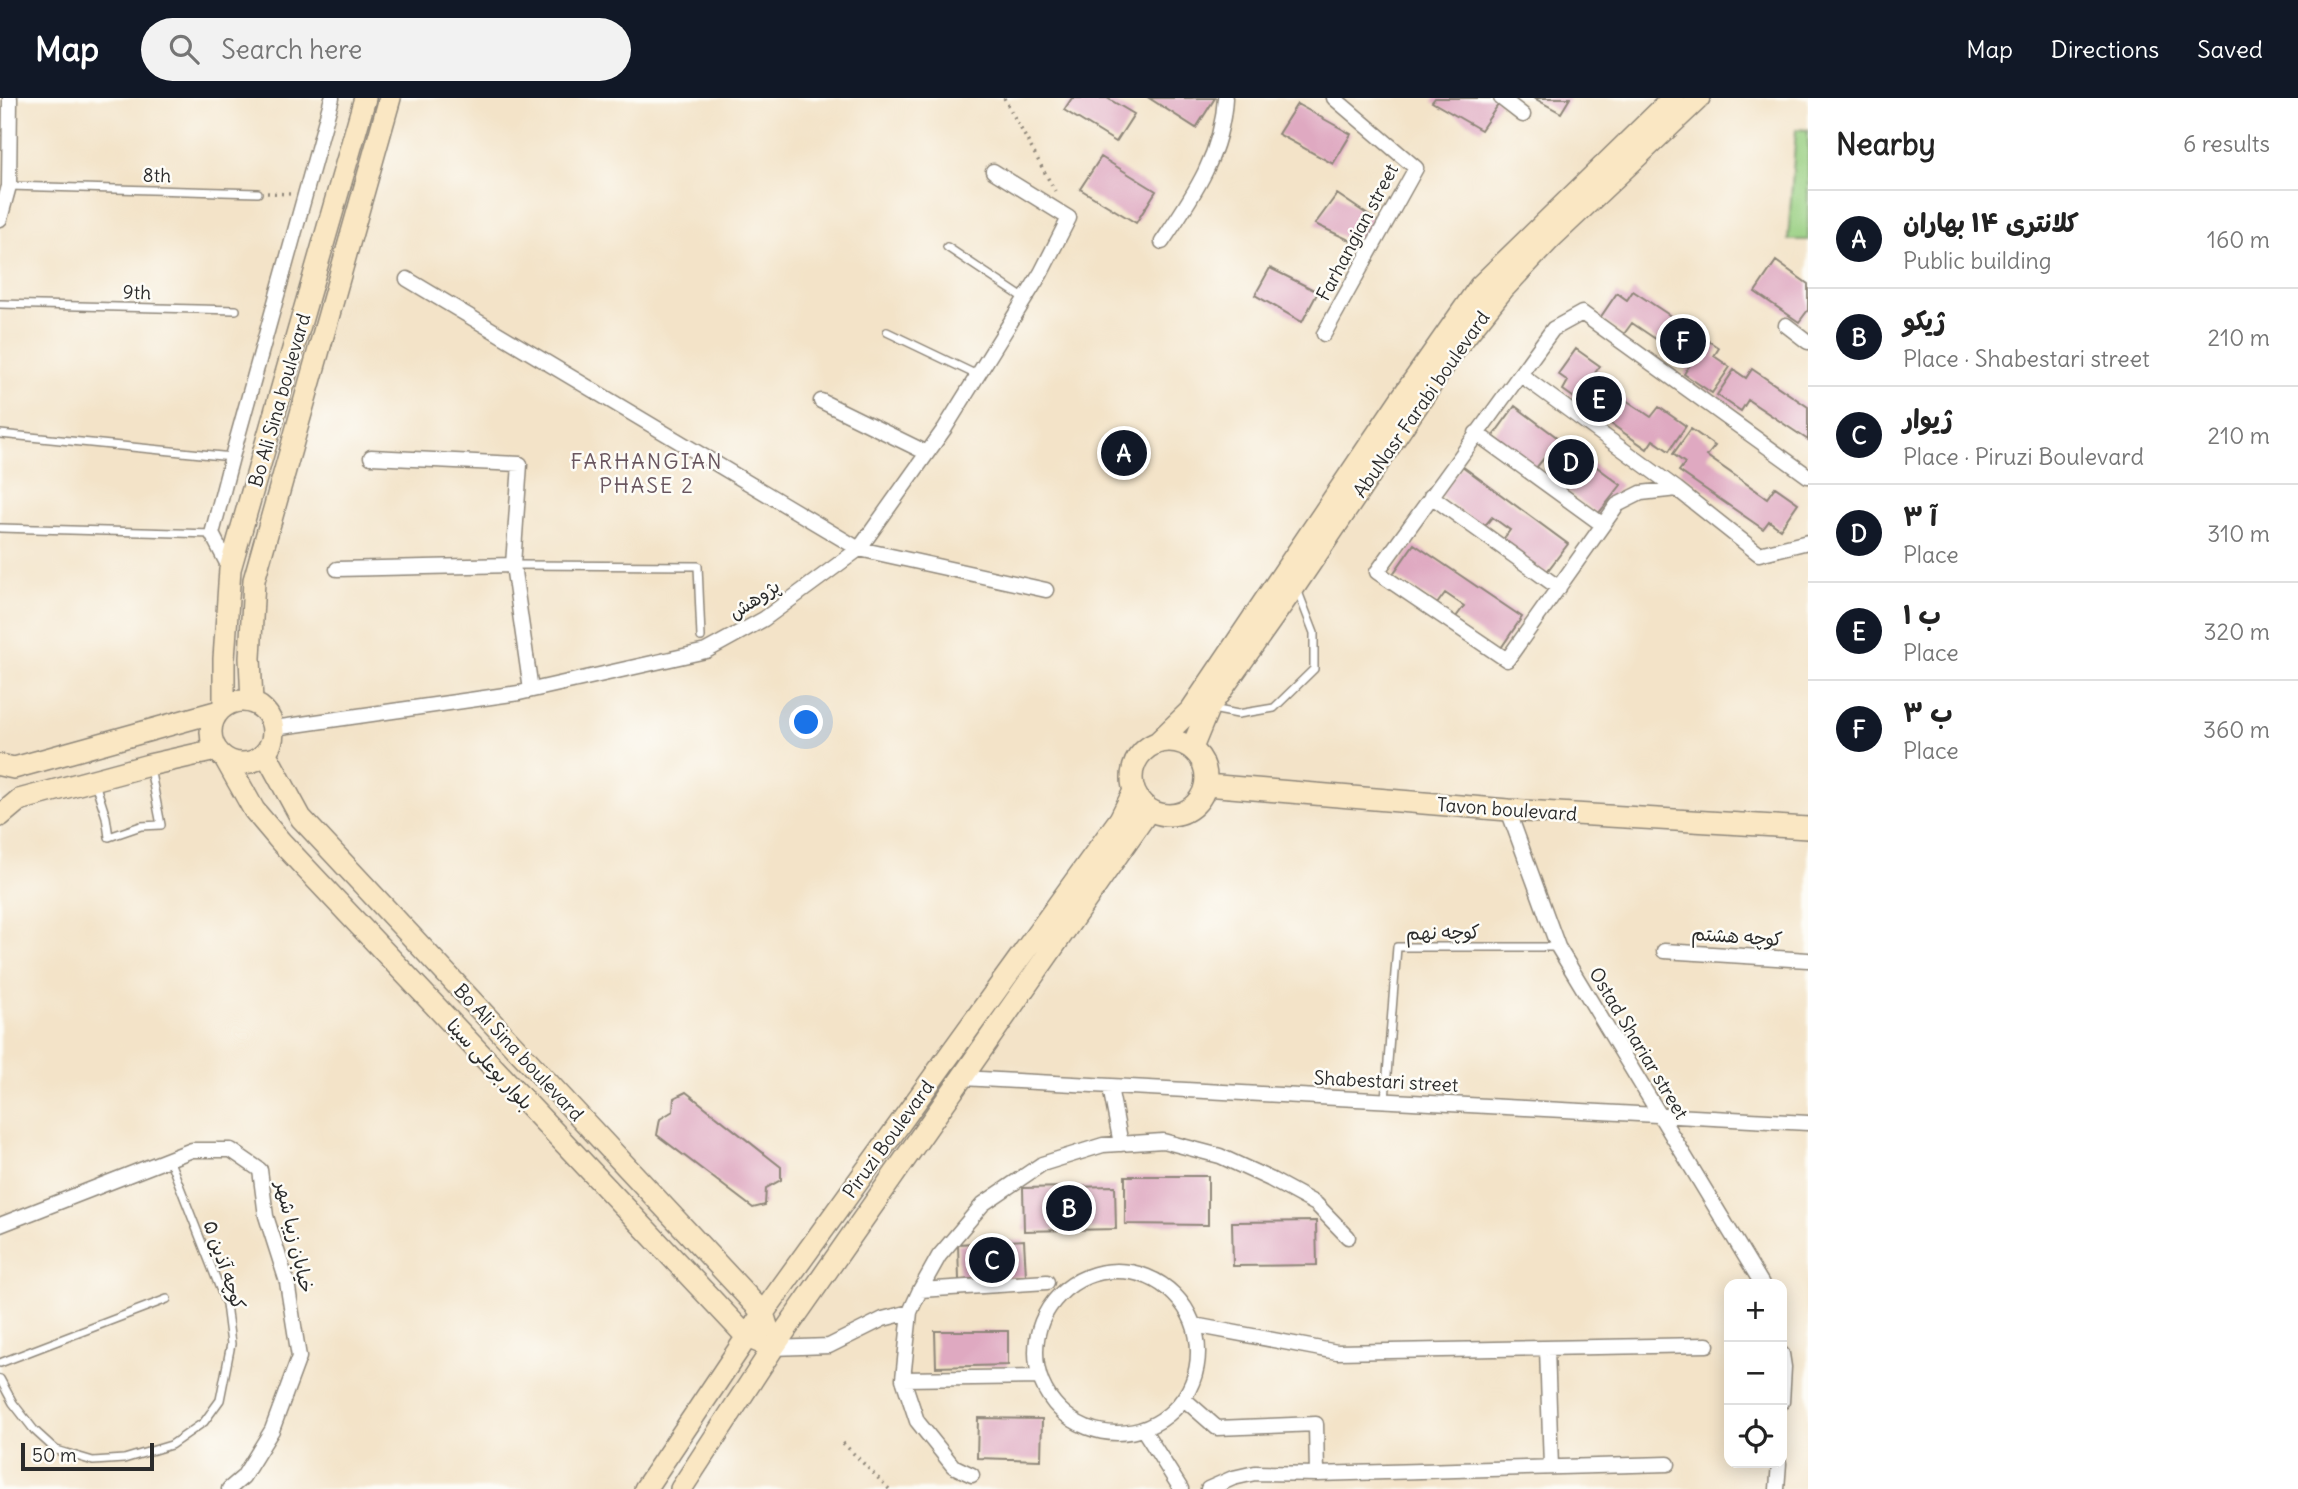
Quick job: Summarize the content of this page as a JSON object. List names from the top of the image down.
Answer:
{
  "streets": {
    "street": [
      "Farhangian street",
      "Bo Ali Sina boulevard",
      "AbuNasr Farabi boulevard",
      "پژوهش",
      "Tavon boulevard",
      "کوچه هشتم",
      "Ostad Shariar street",
      "بلوار بوعلی سینا",
      "Shabestari street",
      "Piruzi Boulevard",
      "خیابان زیبا شهر"
    ],
    "lane": [
      "8th",
      "9th",
      "کوچه نهم",
      "کوچه آذین ۵"
    ]
  },
  "crossings": [
    ["Bo Ali Sina boulevard", "پژوهش"],
    ["Bo Ali Sina boulevard", "بلوار بوعلی سینا"],
    ["Bo Ali Sina boulevard", "Piruzi Boulevard"],
    ["AbuNasr Farabi boulevard", "Tavon boulevard"],
    ["AbuNasr Farabi boulevard", "Piruzi Boulevard"],
    ["پژوهش", "بلوار بوعلی سینا"],
    ["Tavon boulevard", "Ostad Shariar street"],
    ["Tavon boulevard", "Piruzi Boulevard"],
    ["کوچه نهم", "Ostad Shariar street"],
    ["کوچه نهم", "Shabestari street"],
    ["Ostad Shariar street", "Shabestari street"],
    ["بلوار بوعلی سینا", "Piruzi Boulevard"],
    ["Shabestari street", "Piruzi Boulevard"],
    ["خیابان زیبا شهر", "کوچه آذین ۵"]
  ],
  "districts": ["FARHANGIAN PHASE 2"],
  "scale_bar": "50 m",
  "page": {
    "header": "Map",
    "search": "Search here",
    "nav": ["Map", "Directions", "Saved"],
    "heading": ["Nearby", "6 results"],
    "list": [
      {
        "mark": "A",
        "name": "کلانتری ۱۴ بهاران",
        "note": "Public building",
        "value": "160 m"
      },
      {
        "mark": "B",
        "name": "ژیکو",
        "note": "Place · Shabestari street",
        "value": "210 m"
      },
      {
        "mark": "C",
        "name": "ژیوار",
        "note": "Place · Piruzi Boulevard",
        "value": "210 m"
      },
      {
        "mark": "D",
        "name": "آ ۳",
        "note": "Place",
        "value": "310 m"
      },
      {
        "mark": "E",
        "name": "ب ۱",
        "note": "Place",
        "value": "320 m"
      },
      {
        "mark": "F",
        "name": "ب ۳",
        "note": "Place",
        "value": "360 m"
      }
    ],
    "pins": [
      "F",
      "E",
      "A",
      "D",
      "B",
      "C"
    ],
    "map_buttons": ["+", "−"],
    "scale": "50 m"
  }
}
